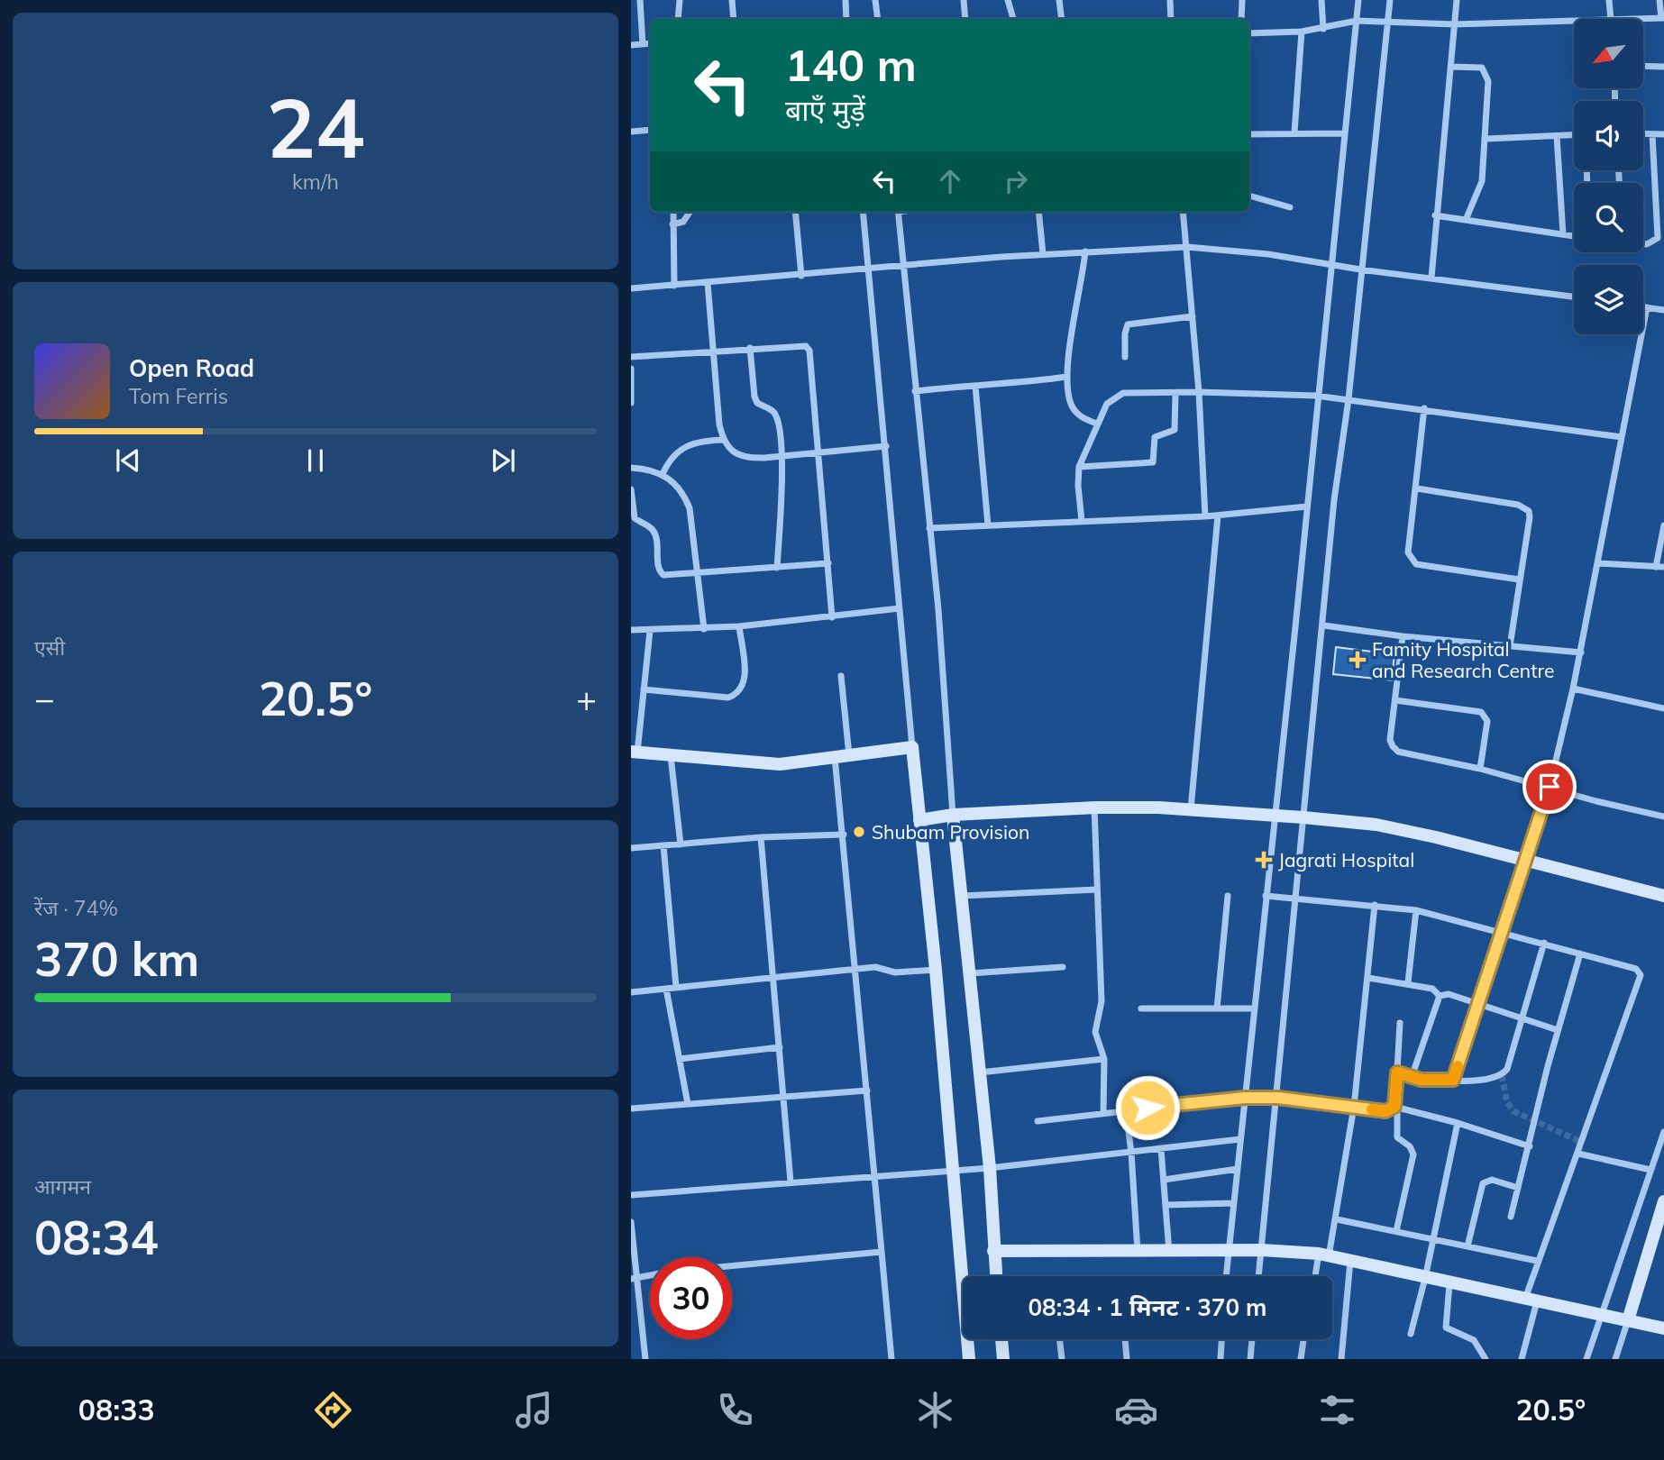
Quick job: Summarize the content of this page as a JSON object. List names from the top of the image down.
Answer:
{
  "places": {
    "health": ["Famity Hospital and Research Centre", "Jagrati Hospital"],
    "other": ["Shubam Provision"]
  },
  "north": "bottom left",
  "page": {
    "tile": [
      ["24", "km/h"],
      "एसी",
      ["रेंज · 74%", "370 km"],
      ["आगमन", "08:34"]
    ],
    "turn": ["140 m", "बाएँ मुड़ें"],
    "song": ["Open Road", "Tom Ferris"],
    "heat": ["−", "20.5°", "+"],
    "limit": "30",
    "trip": "08:34 · 1 मिनट · 370 m",
    "tabs": ["08:33", "20.5°"]
  }
}
